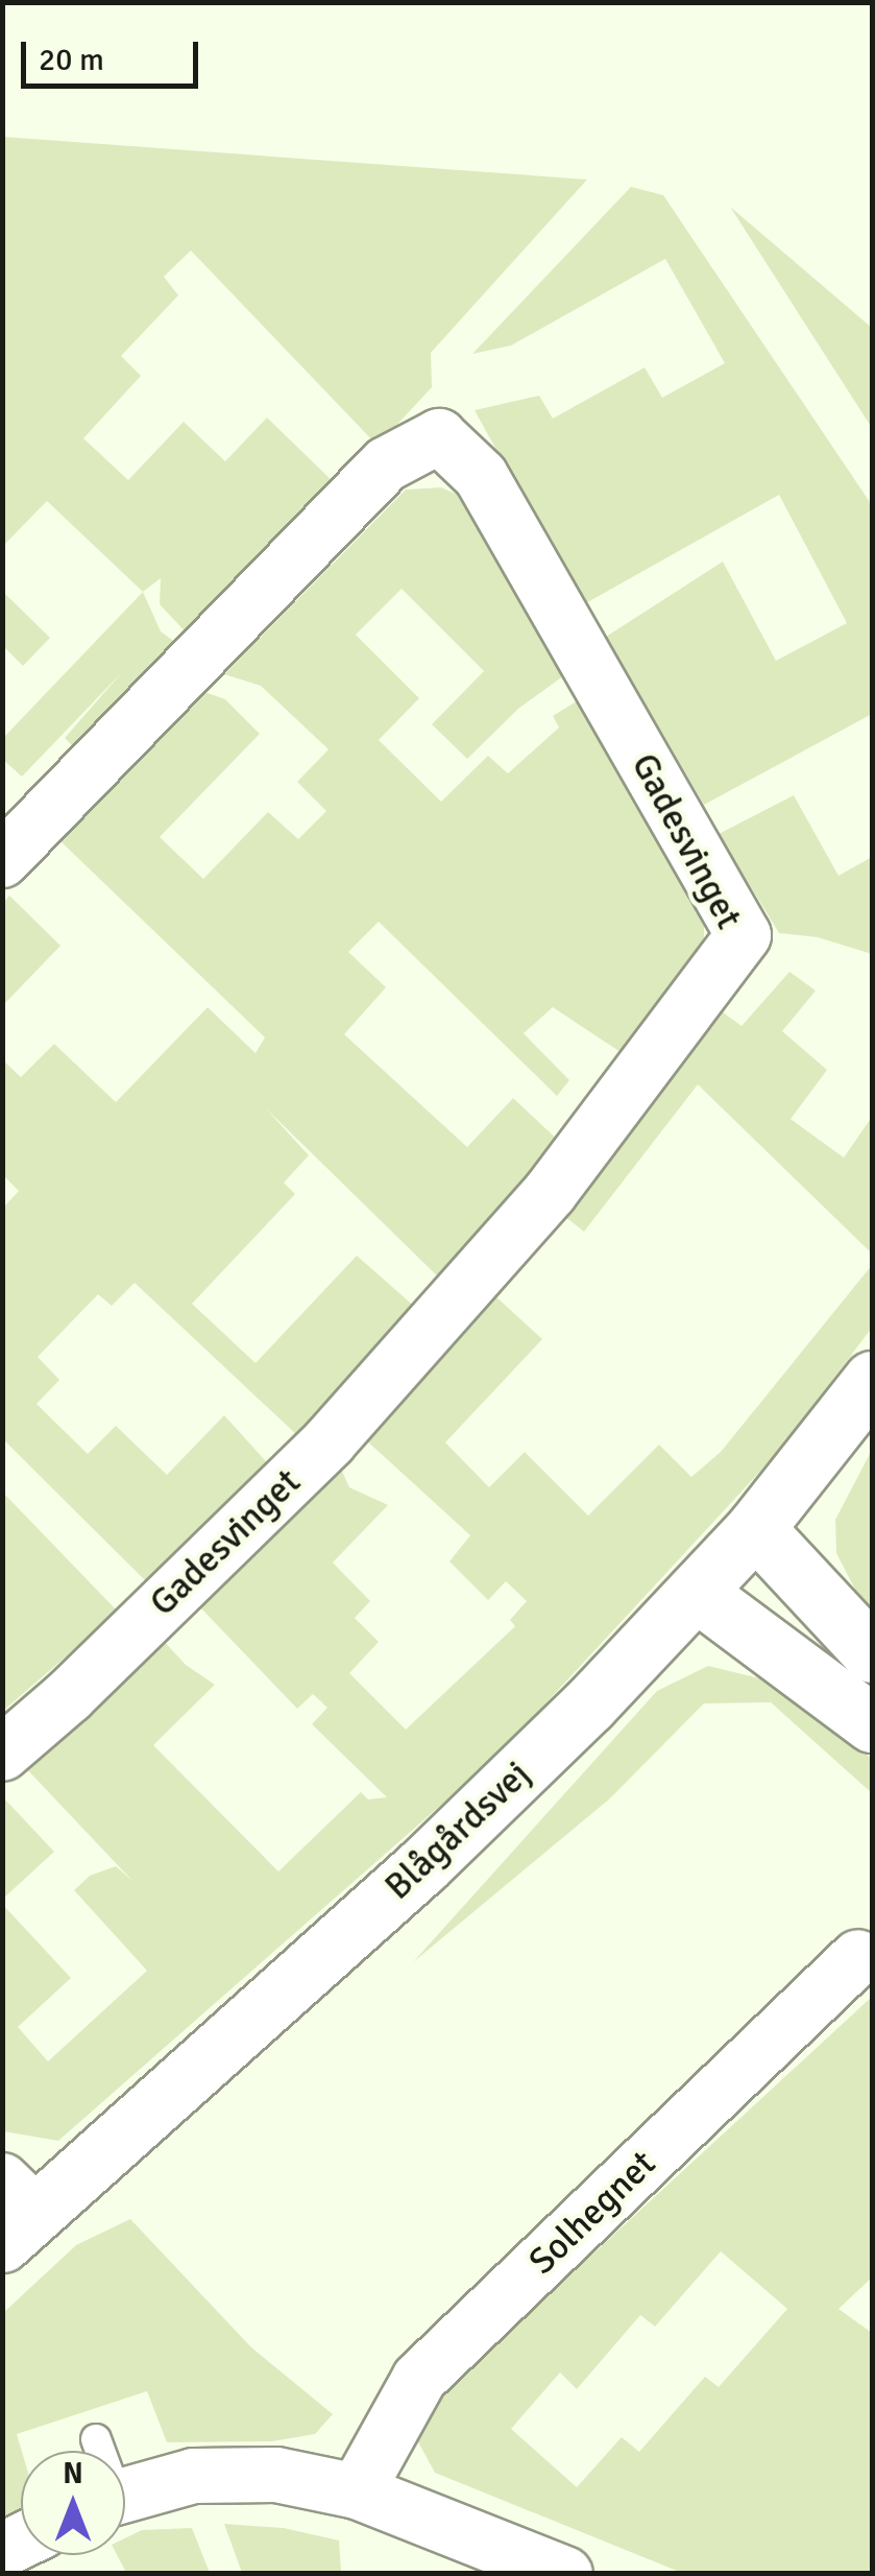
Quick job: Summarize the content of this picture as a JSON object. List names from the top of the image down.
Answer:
{
  "streets": {
    "street": ["Gadesvinget", "Blågårdsvej", "Solhegnet"]
  },
  "scale_bar": "20 m",
  "north": "top"
}
